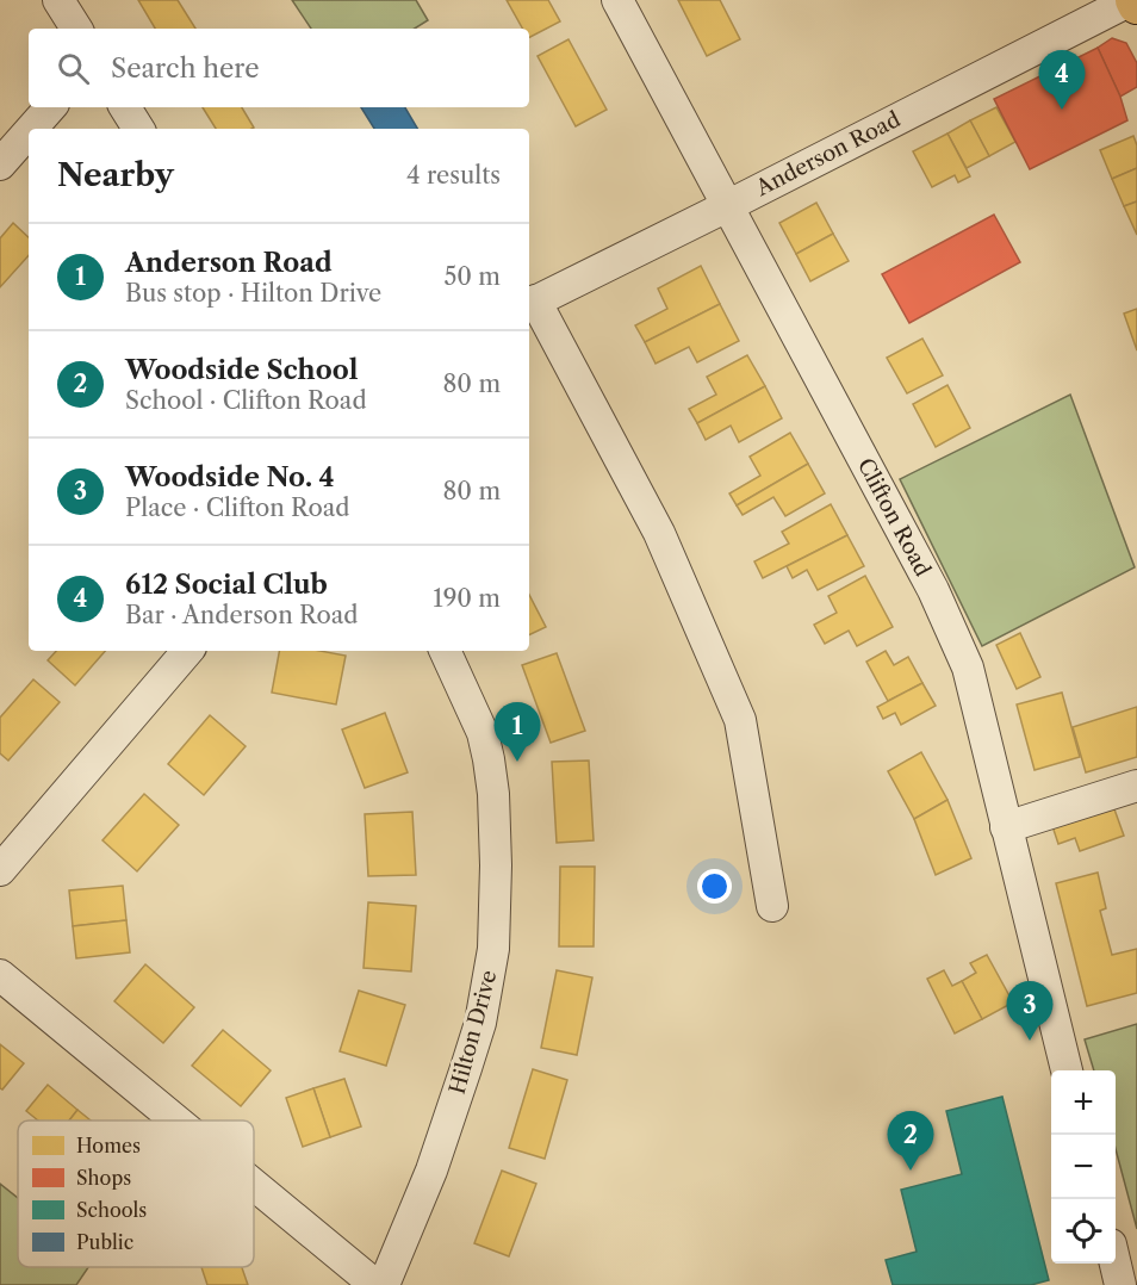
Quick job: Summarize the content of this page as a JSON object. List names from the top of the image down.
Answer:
{
  "streets": {
    "street": ["Anderson Road", "Clifton Road", "Hilton Drive"]
  },
  "crossings": [
    ["Anderson Road", "Clifton Road"]
  ],
  "legend": [
    "Homes",
    "Shops",
    "Schools",
    "Public"
  ],
  "page": {
    "search": "Search here",
    "pins": [
      "4",
      "1",
      "3",
      "2"
    ],
    "heading": ["Nearby", "4 results"],
    "list": [
      {
        "mark": "1",
        "name": "Anderson Road",
        "note": "Bus stop · Hilton Drive",
        "value": "50 m"
      },
      {
        "mark": "2",
        "name": "Woodside School",
        "note": "School · Clifton Road",
        "value": "80 m"
      },
      {
        "mark": "3",
        "name": "Woodside No. 4",
        "note": "Place · Clifton Road",
        "value": "80 m"
      },
      {
        "mark": "4",
        "name": "612 Social Club",
        "note": "Bar · Anderson Road",
        "value": "190 m"
      }
    ],
    "map_buttons": ["+", "−"]
  }
}
